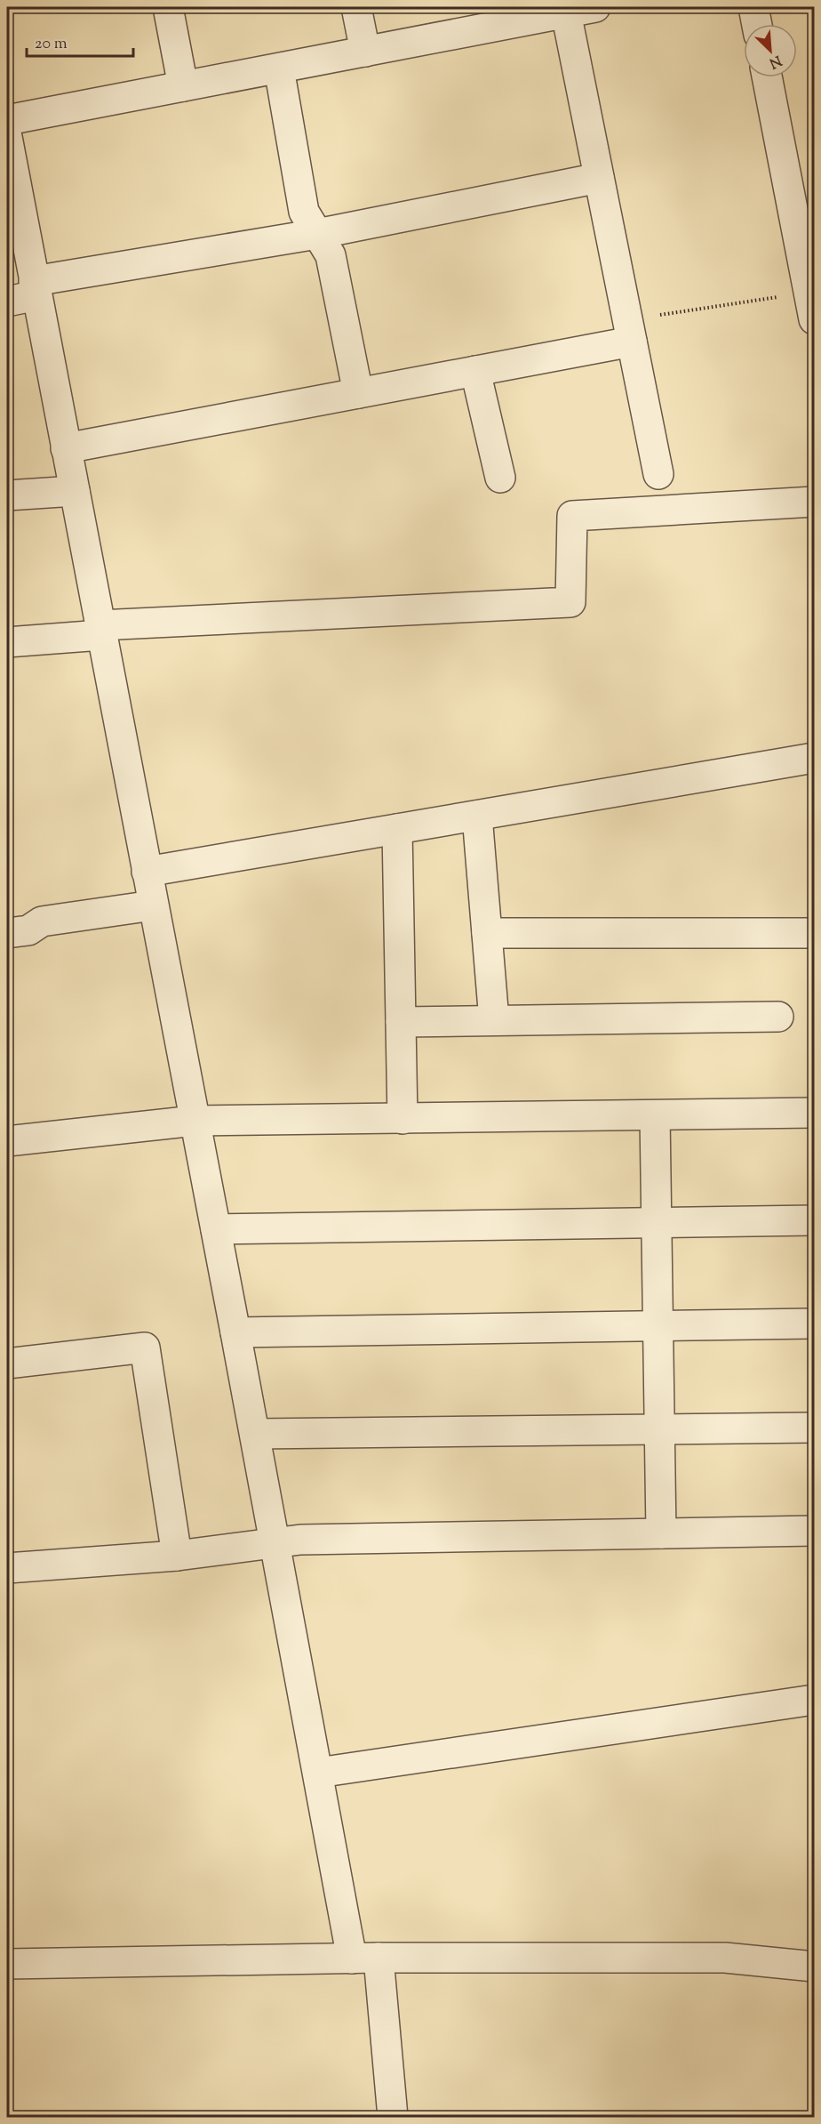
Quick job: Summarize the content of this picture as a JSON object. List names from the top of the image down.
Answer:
{
  "scale_bar": "20 m",
  "north": "bottom right"
}
